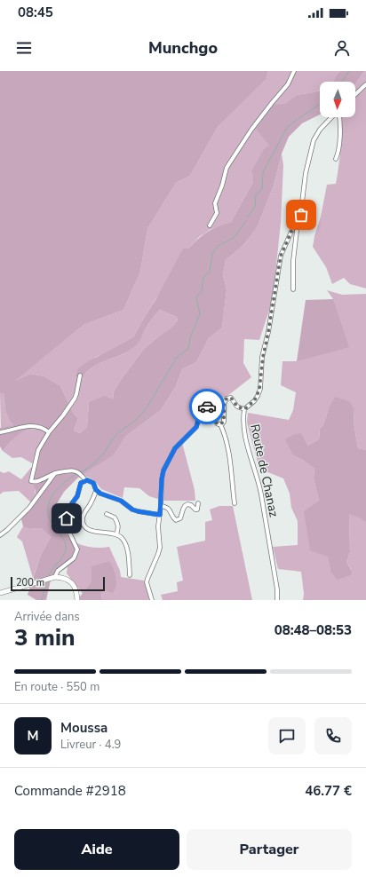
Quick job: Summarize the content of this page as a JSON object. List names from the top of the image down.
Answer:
{
  "streets": {
    "street": ["Route de Chanaz"]
  },
  "scale_bar": "200 m",
  "north": "bottom",
  "page": {
    "status": "08:45",
    "header": "Munchgo",
    "scale": "200 m",
    "heading": ["3 min", "Arrivée dans", "08:48–08:53"],
    "panel": [
      "Moussa",
      "Livreur · 4.9",
      "Commande #2918",
      "46.77 €"
    ],
    "bar": "En route · 550 m",
    "round": "M",
    "buttons": ["Aide", "Partager"]
  }
}
